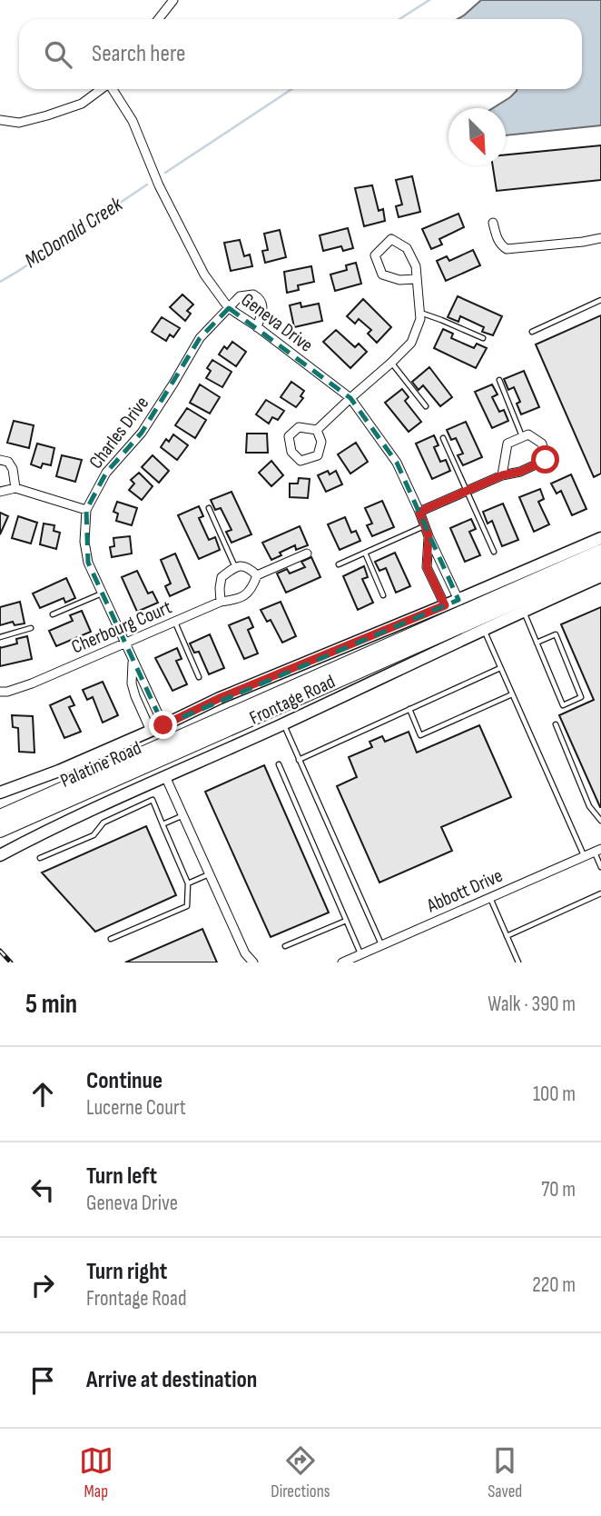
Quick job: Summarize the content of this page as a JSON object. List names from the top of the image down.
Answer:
{
  "streets": {
    "highway": ["Palatine Road"],
    "street": [
      "Geneva Drive",
      "Charles Drive",
      "Cherbourg Court",
      "Frontage Road",
      "Abbott Drive"
    ]
  },
  "crossings": [
    ["Geneva Drive", "Charles Drive"],
    ["Geneva Drive", "Frontage Road"],
    ["Charles Drive", "Cherbourg Court"],
    ["Charles Drive", "Frontage Road"]
  ],
  "water": ["McDonald Creek"],
  "north": "bottom right",
  "page": {
    "search": "Search here",
    "heading": ["5 min", "Walk · 390 m"],
    "list": [
      ["Continue", "Lucerne Court", "100 m"],
      ["Turn left", "Geneva Drive", "70 m"],
      ["Turn right", "Frontage Road", "220 m"],
      "Arrive at destination"
    ],
    "nav": ["Map", "Directions", "Saved"]
  }
}
